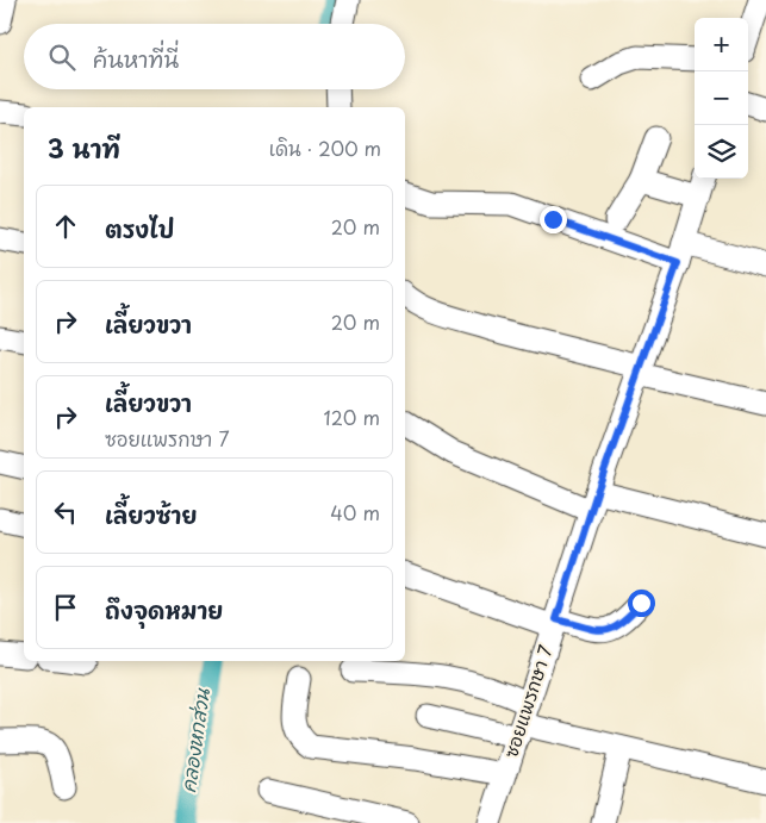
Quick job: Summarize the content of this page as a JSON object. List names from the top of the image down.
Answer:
{
  "streets": {
    "street": ["ซอยแพรกษา 7"]
  },
  "water": ["คลองหกส่วน"],
  "page": {
    "map_buttons": ["+", "−"],
    "search": "ค้นหาที่นี่",
    "heading": ["3 นาที", "เดิน · 200 m"],
    "list": [
      ["ตรงไป", "20 m"],
      ["เลี้ยวขวา", "20 m"],
      ["เลี้ยวขวา", "ซอยแพรกษา 7", "120 m"],
      ["เลี้ยวซ้าย", "40 m"],
      "ถึงจุดหมาย"
    ]
  }
}
